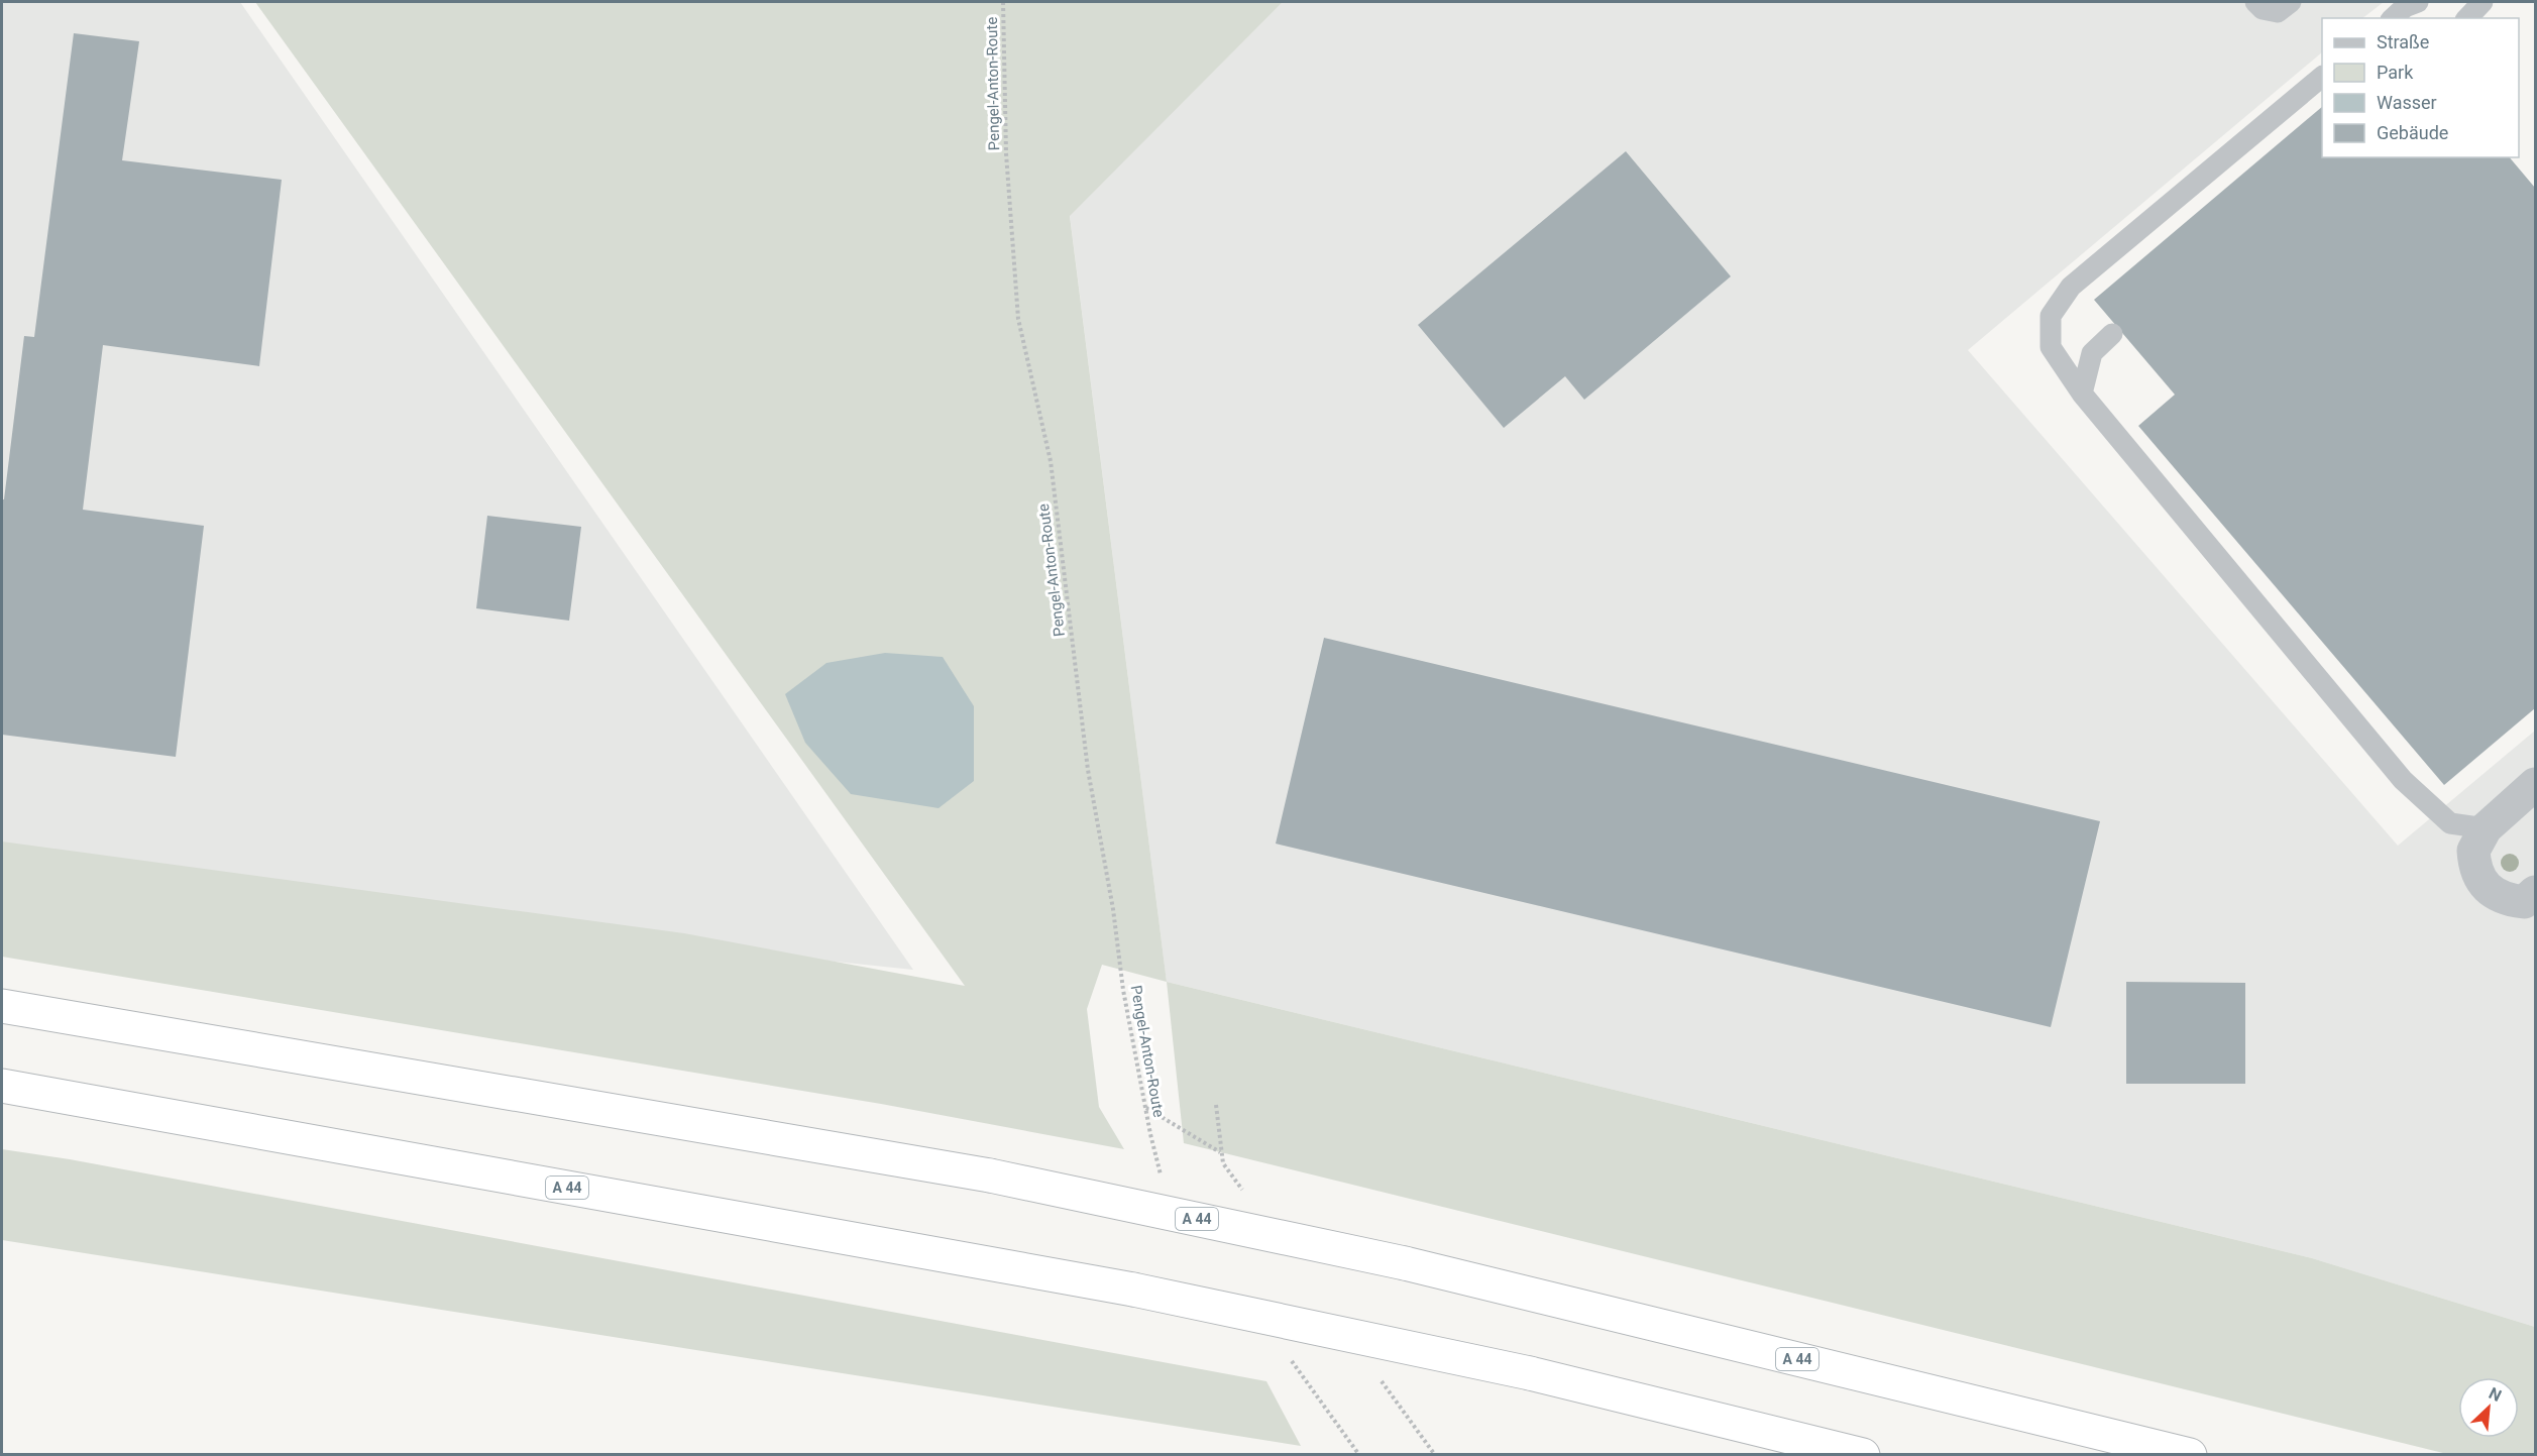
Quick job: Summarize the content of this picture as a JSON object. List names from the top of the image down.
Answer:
{
  "streets": {
    "highway": ["A 44"],
    "path": ["Pengel-Anton-Route"]
  },
  "legend": [
    "Straße",
    "Park",
    "Wasser",
    "Gebäude"
  ],
  "north": "top right"
}
